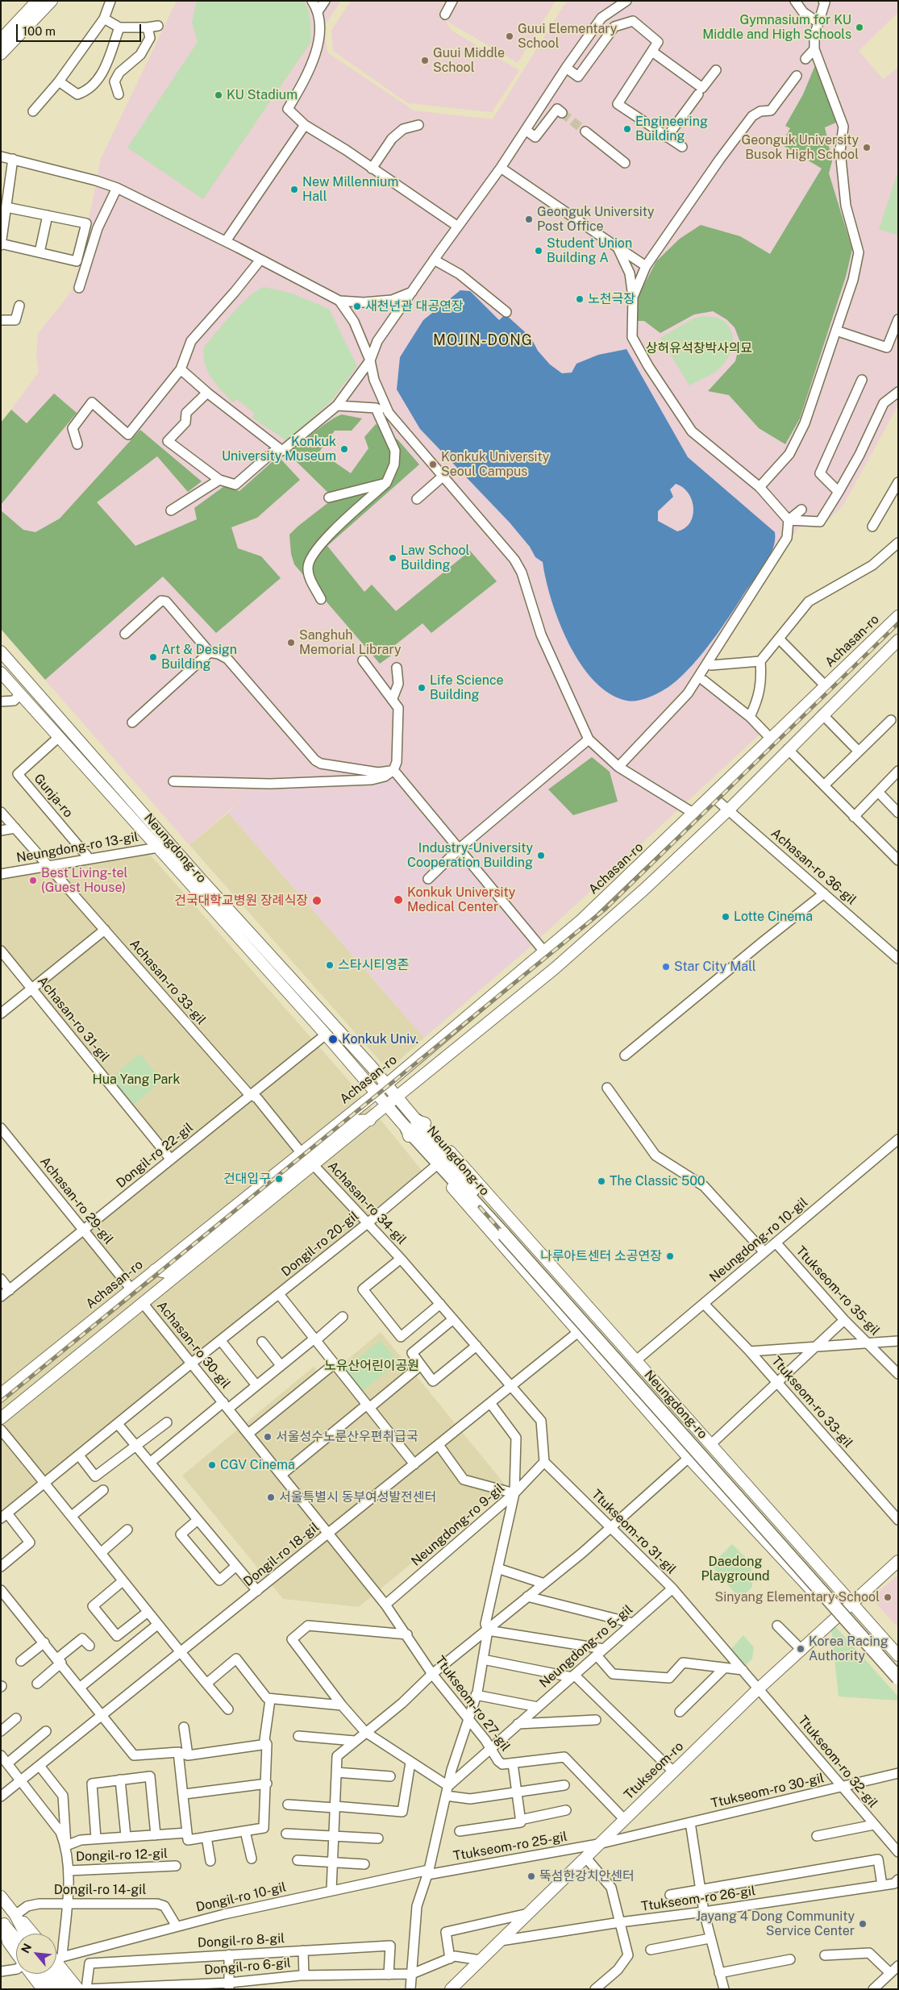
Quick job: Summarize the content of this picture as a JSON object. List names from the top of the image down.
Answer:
{
  "streets": {
    "main road": ["Achasan-ro", "Neungdong-ro", "Ttukseom-ro"],
    "street": [
      "Gunja-ro",
      "Neungdong-ro 13-gil",
      "Achasan-ro 36-gil",
      "Achasan-ro 33-gil",
      "Achasan-ro 31-gil",
      "Dongil-ro 22-gil",
      "Achasan-ro 29-gil",
      "Achasan-ro 34-gil",
      "Neungdong-ro 10-gil",
      "Dongil-ro 20-gil",
      "Ttukseom-ro 35-gil",
      "Achasan-ro 30-gil",
      "Ttukseom-ro 33-gil",
      "Neungdong-ro 9-gil",
      "Ttukseom-ro 31-gil",
      "Dongil-ro 18-gil",
      "Neungdong-ro 5-gil",
      "Ttukseom-ro 27-gil",
      "Ttukseom-ro 32-gil",
      "Ttukseom-ro 30-gil",
      "Ttukseom-ro 25-gil",
      "Dongil-ro 12-gil",
      "Dongil-ro 14-gil",
      "Dongil-ro 10-gil",
      "Ttukseom-ro 26-gil",
      "Dongil-ro 8-gil",
      "Dongil-ro 6-gil"
    ]
  },
  "crossings": [
    ["Achasan-ro", "Neungdong-ro"],
    ["Achasan-ro", "Achasan-ro 36-gil"],
    ["Achasan-ro", "Achasan-ro 33-gil"],
    ["Achasan-ro", "Achasan-ro 29-gil"],
    ["Gunja-ro", "Neungdong-ro 13-gil"],
    ["Gunja-ro", "Neungdong-ro"],
    ["Neungdong-ro 13-gil", "Neungdong-ro"],
    ["Neungdong-ro 13-gil", "Achasan-ro 33-gil"],
    ["Neungdong-ro", "Dongil-ro 22-gil"],
    ["Neungdong-ro", "Neungdong-ro 10-gil"],
    ["Neungdong-ro", "Dongil-ro 20-gil"],
    ["Neungdong-ro", "Dongil-ro 18-gil"],
    ["Neungdong-ro", "Ttukseom-ro"],
    ["Achasan-ro 33-gil", "Dongil-ro 22-gil"],
    ["Achasan-ro 31-gil", "Dongil-ro 22-gil"],
    ["Dongil-ro 22-gil", "Achasan-ro 29-gil"],
    ["Achasan-ro 34-gil", "Dongil-ro 20-gil"],
    ["Achasan-ro 34-gil", "Dongil-ro 18-gil"],
    ["Neungdong-ro 10-gil", "Ttukseom-ro 35-gil"],
    ["Neungdong-ro 10-gil", "Ttukseom-ro 33-gil"],
    ["Dongil-ro 20-gil", "Achasan-ro 30-gil"],
    ["Achasan-ro 30-gil", "Dongil-ro 18-gil"],
    ["Achasan-ro 30-gil", "Ttukseom-ro 27-gil"],
    ["Neungdong-ro 9-gil", "Ttukseom-ro 31-gil"],
    ["Neungdong-ro 9-gil", "Ttukseom-ro 27-gil"],
    ["Ttukseom-ro 31-gil", "Neungdong-ro 5-gil"],
    ["Ttukseom-ro 31-gil", "Ttukseom-ro 32-gil"],
    ["Ttukseom-ro 31-gil", "Ttukseom-ro"],
    ["Dongil-ro 18-gil", "Ttukseom-ro 27-gil"],
    ["Dongil-ro 18-gil", "Dongil-ro 12-gil"],
    ["Neungdong-ro 5-gil", "Ttukseom-ro 27-gil"],
    ["Ttukseom-ro 27-gil", "Ttukseom-ro"],
    ["Ttukseom-ro 32-gil", "Ttukseom-ro"],
    ["Ttukseom-ro 32-gil", "Ttukseom-ro 30-gil"],
    ["Ttukseom-ro", "Ttukseom-ro 30-gil"],
    ["Ttukseom-ro", "Ttukseom-ro 25-gil"],
    ["Ttukseom-ro", "Ttukseom-ro 26-gil"],
    ["Ttukseom-ro 30-gil", "Ttukseom-ro 25-gil"],
    ["Ttukseom-ro 25-gil", "Dongil-ro 10-gil"],
    ["Dongil-ro 12-gil", "Dongil-ro 14-gil"],
    ["Dongil-ro 12-gil", "Dongil-ro 10-gil"],
    ["Dongil-ro 14-gil", "Dongil-ro 10-gil"],
    ["Dongil-ro 8-gil", "Dongil-ro 6-gil"]
  ],
  "districts": ["MOJIN-DONG"],
  "parks": [
    "상허유석창박사의묘",
    "Hua Yang Park",
    "노유산어린이공원",
    "Daedong Playground"
  ],
  "places": [
    "Gymnasium for KU Middle and High Schools",
    "Guui Elementary School",
    "Guui Middle School",
    "KU Stadium",
    "Engineering Building",
    "Geonguk University Busok High School",
    "New Millennium Hall",
    "Geonguk University Post Office",
    "Student Union Building A",
    "노천극장",
    "새천년관 대공연장",
    "Konkuk University Museum",
    "Konkuk University Seoul Campus",
    "Law School Building",
    "Sanghuh Memorial Library",
    "Art & Design Building",
    "Life Science Building",
    "Industry-University Cooperation Building",
    "Best Living-tel (Guest House)",
    "Konkuk University Medical Center",
    "건국대학교병원 장례식장",
    "Lotte Cinema",
    "스타시티영존",
    "Star City Mall",
    "Konkuk Univ.",
    "건대입구",
    "The Classic 500",
    "나루아트센터 소공연장",
    "서울성수노룬산우편취급국",
    "CGV Cinema",
    "서울특별시 동부여성발전센터",
    "Sinyang Elementary School",
    "Korea Racing Authority",
    "뚝섬한강치안센터",
    "Jayang 4 Dong Community Service Center"
  ],
  "scale_bar": "100 m",
  "north": "top left"
}
